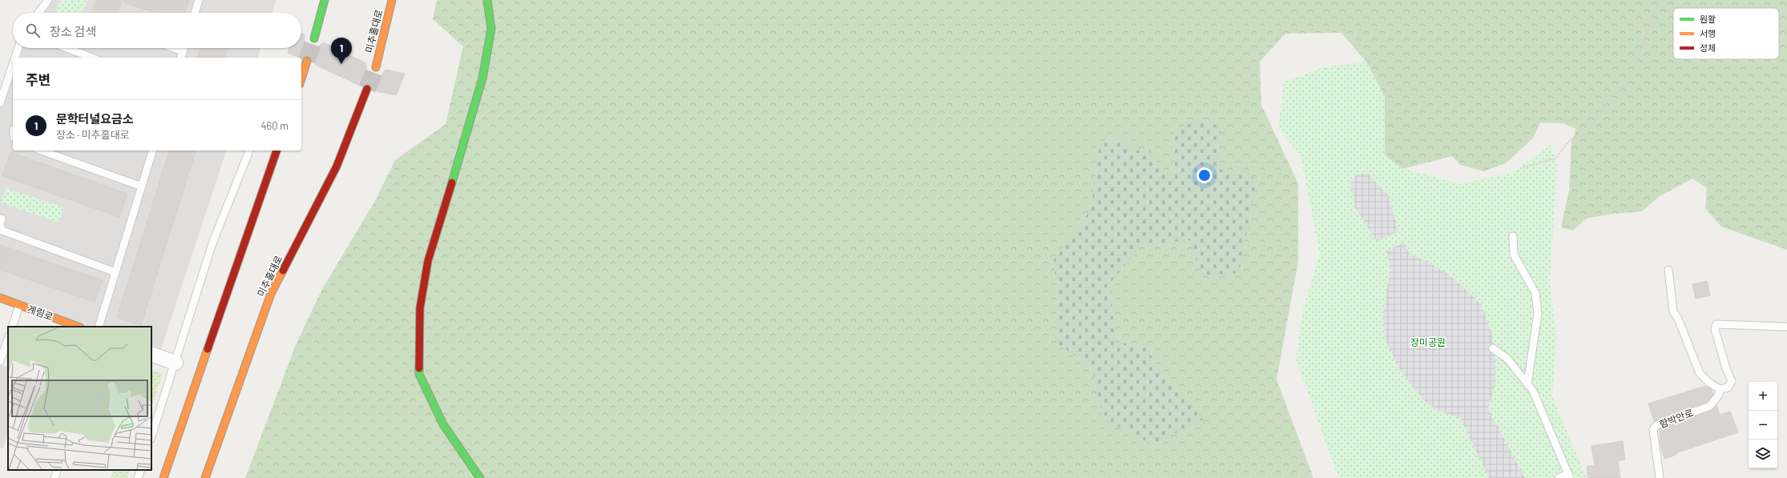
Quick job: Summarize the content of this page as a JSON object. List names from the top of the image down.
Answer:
{
  "streets": {
    "main road": ["미추홀대로", "계림로"],
    "lane": ["함박안로"]
  },
  "parks": ["장미공원"],
  "legend": ["원활", "서행", "정체"],
  "page": {
    "search": "장소 검색",
    "pins": "1",
    "heading": "주변",
    "list": [
      {
        "mark": "1",
        "name": "문학터널요금소",
        "note": "장소 · 미추홀대로",
        "value": "460 m"
      }
    ],
    "map_buttons": ["+", "−"]
  }
}
